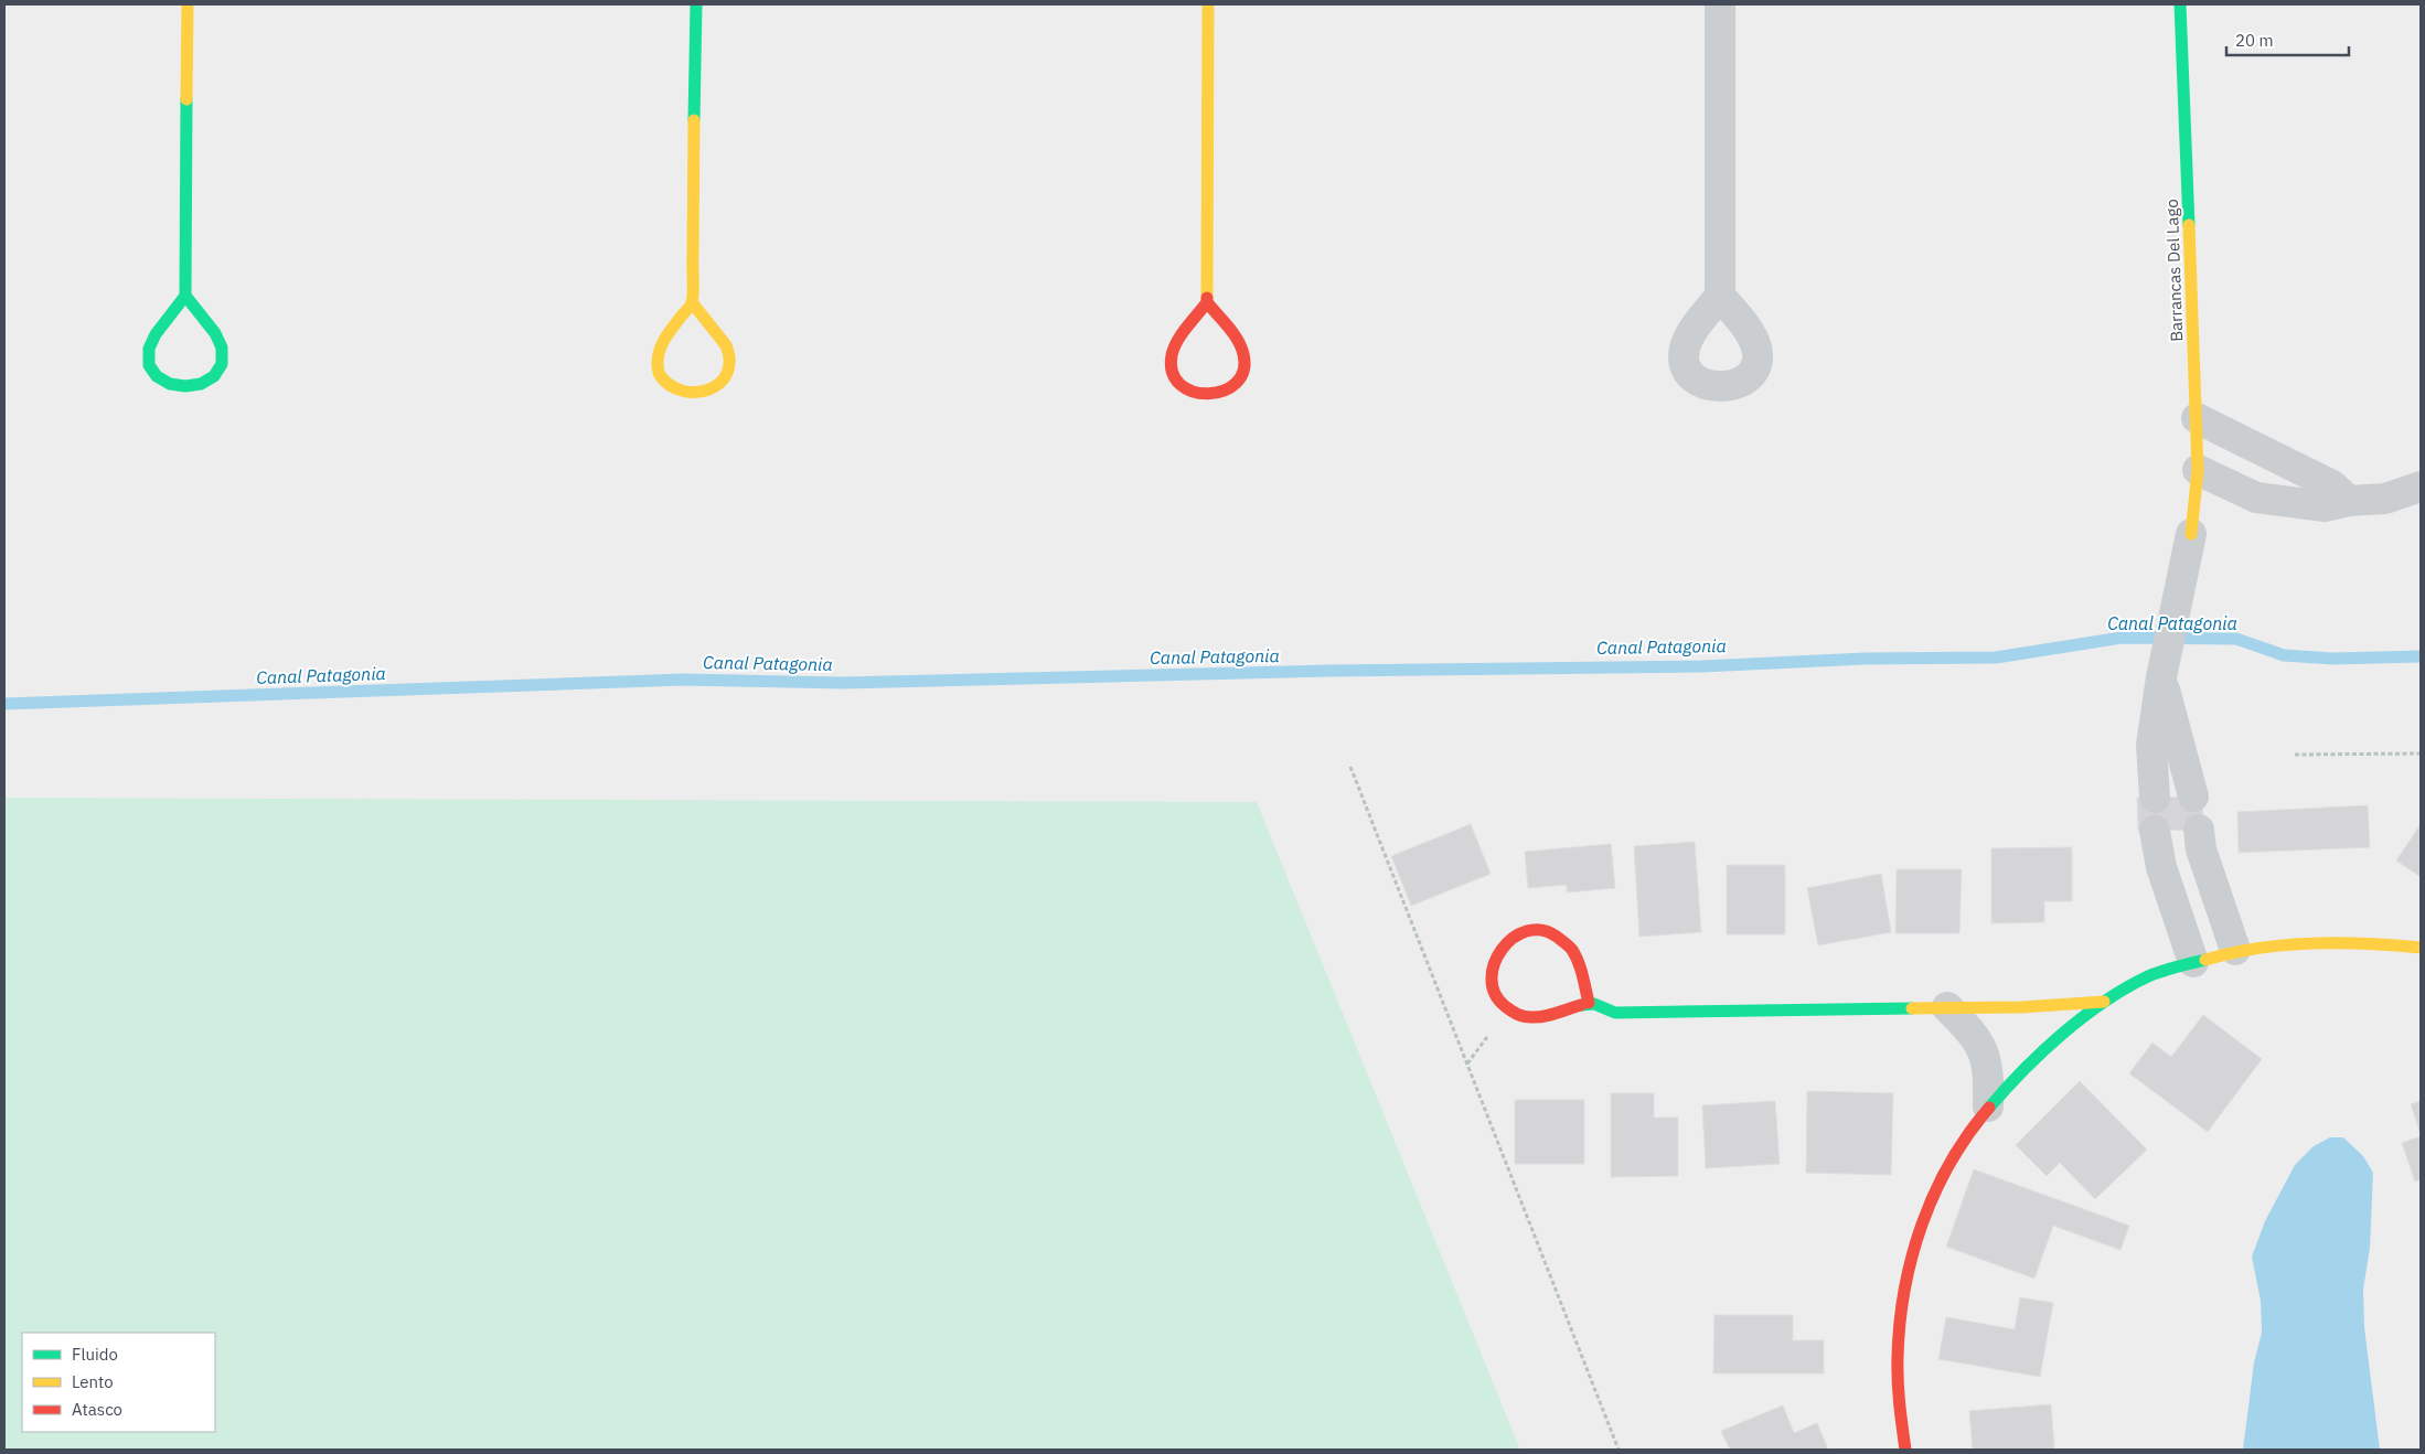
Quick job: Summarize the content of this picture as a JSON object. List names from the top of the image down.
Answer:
{
  "streets": {
    "street": ["Barrancas Del Lago"]
  },
  "water": ["Canal Patagonia"],
  "legend": ["Fluido", "Lento", "Atasco"],
  "scale_bar": "20 m"
}
